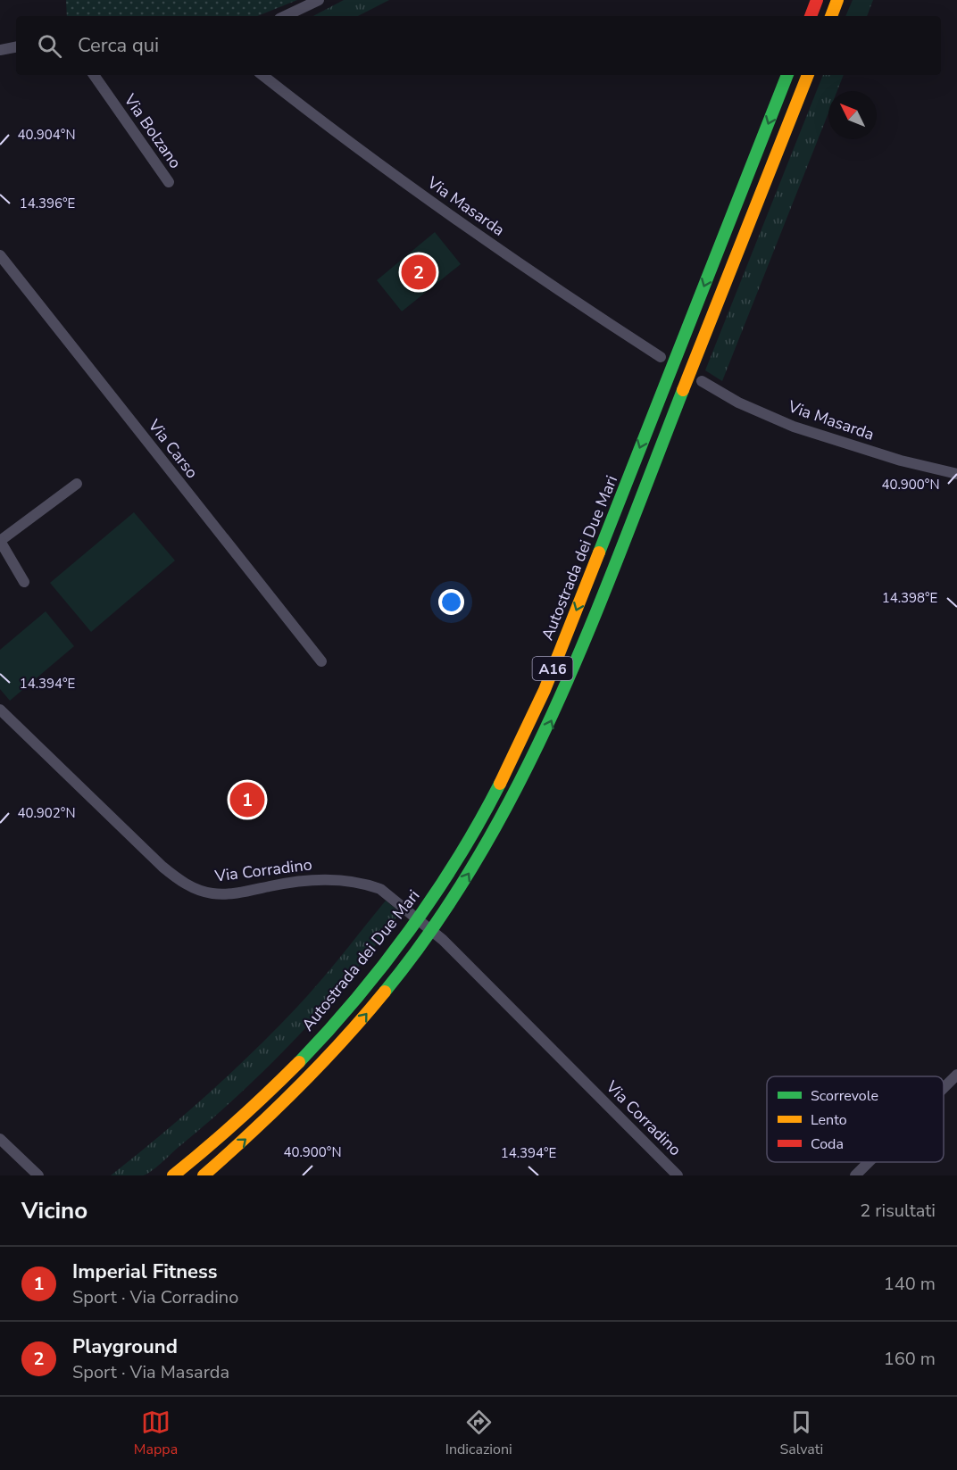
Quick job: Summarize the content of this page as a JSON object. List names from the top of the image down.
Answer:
{
  "streets": {
    "highway": ["Autostrada dei Due Mari", "A16"],
    "street": [
      "Via Bolzano",
      "Via Masarda",
      "Via Carso",
      "Via Corradino"
    ]
  },
  "legend": ["Scorrevole", "Lento", "Coda"],
  "north": "top left",
  "page": {
    "search": "Cerca qui",
    "pins": ["2", "1"],
    "heading": ["Vicino", "2 risultati"],
    "list": [
      {
        "mark": "1",
        "name": "Imperial Fitness",
        "note": "Sport · Via Corradino",
        "value": "140 m"
      },
      {
        "mark": "2",
        "name": "Playground",
        "note": "Sport · Via Masarda",
        "value": "160 m"
      }
    ],
    "nav": ["Mappa", "Indicazioni", "Salvati"]
  },
  "coordinates": [
    "40.904°N",
    "14.396°E",
    "40.900°N",
    "14.398°E",
    "14.394°E",
    "40.902°N"
  ]
}
